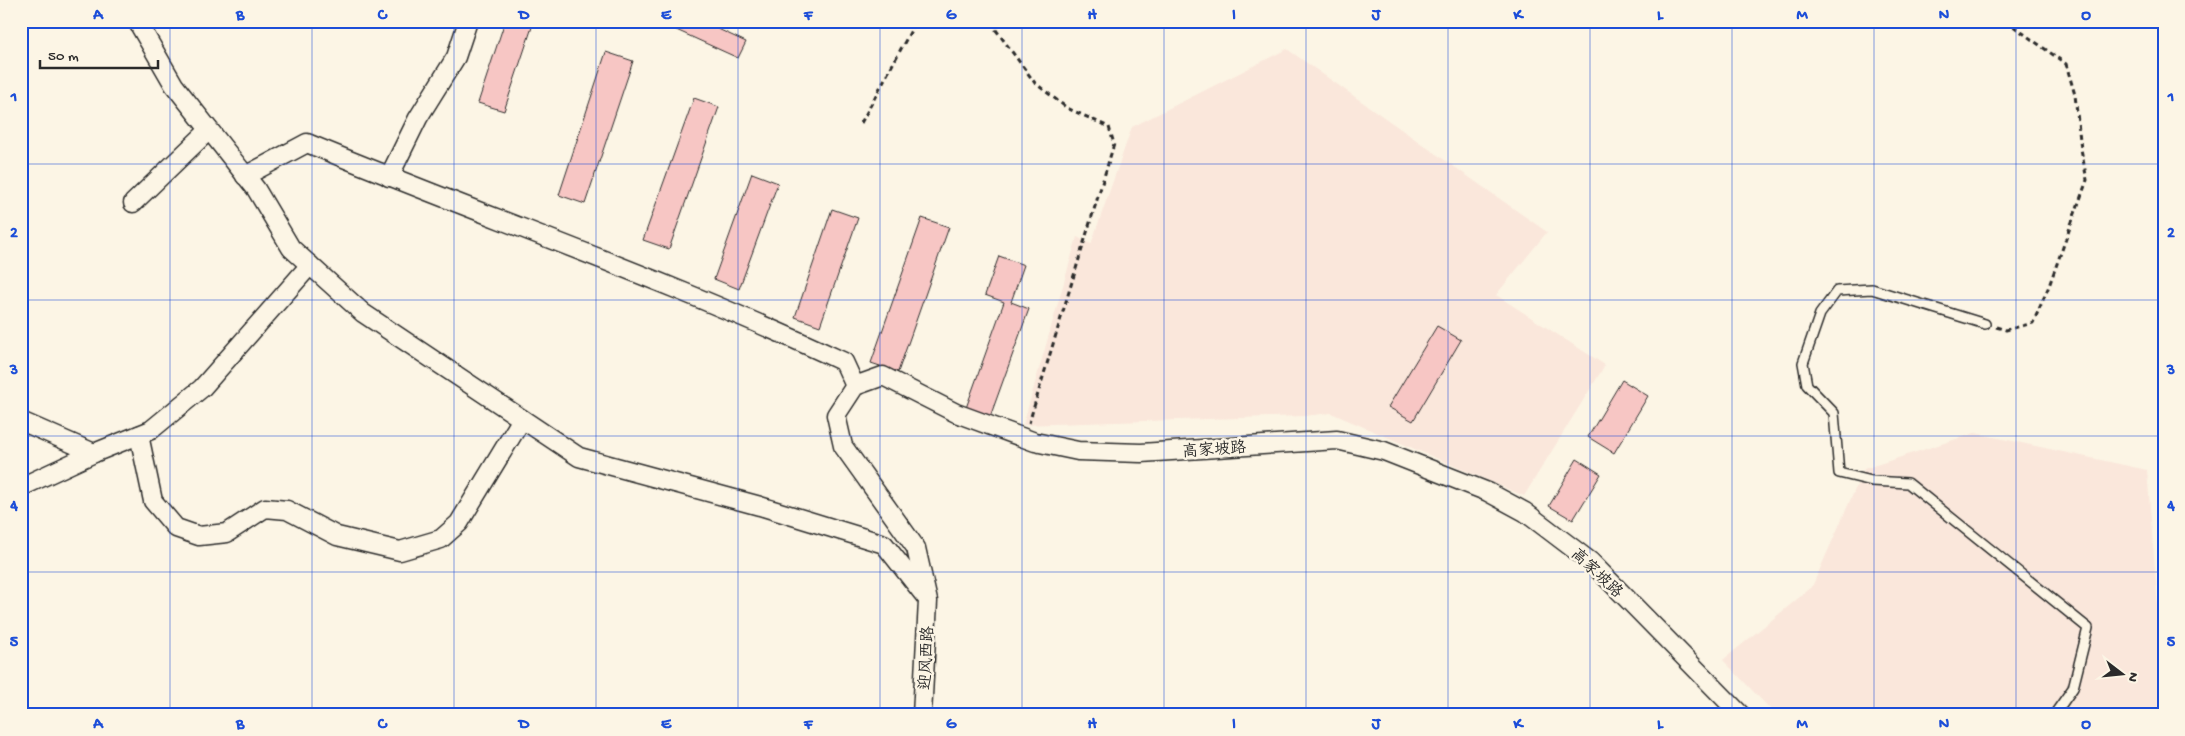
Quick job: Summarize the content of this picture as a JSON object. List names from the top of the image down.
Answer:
{
  "streets": {
    "street": ["高家坡路", "迎风西路"]
  },
  "scale_bar": "50 m",
  "north": "right",
  "grid": {
    "columns": [
      "A",
      "B",
      "C",
      "D",
      "E",
      "F",
      "G",
      "H",
      "I",
      "J",
      "K",
      "L",
      "M",
      "N",
      "O"
    ],
    "rows": [
      "1",
      "2",
      "3",
      "4",
      "5"
    ]
  }
}
